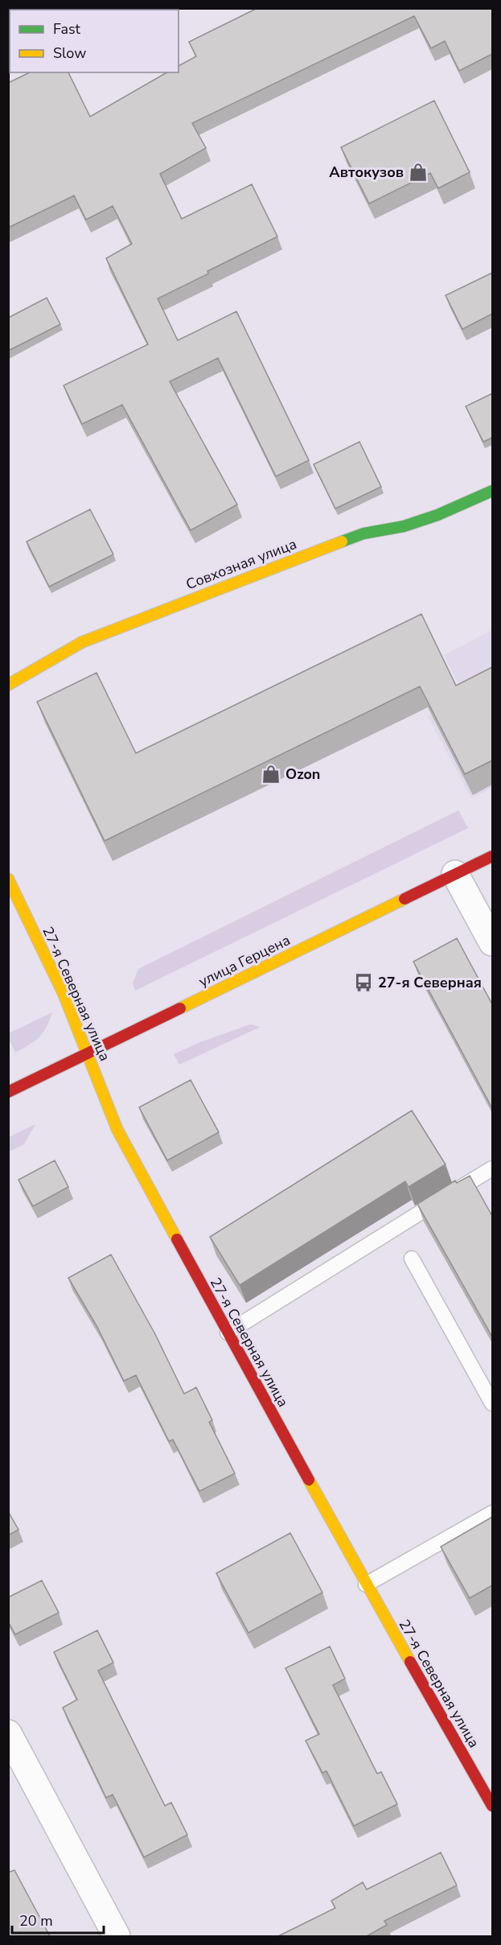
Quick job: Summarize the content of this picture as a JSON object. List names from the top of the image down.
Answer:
{
  "streets": {
    "street": ["Совхозная улица", "улица Герцена", "27-я Северная улица"]
  },
  "crossings": [
    ["улица Герцена", "27-я Северная улица"]
  ],
  "places": {
    "shop": ["Автокузов", "Ozon"],
    "bus stop": ["27-я Северная"]
  },
  "legend": ["Fast", "Slow"],
  "scale_bar": "20 m"
}
